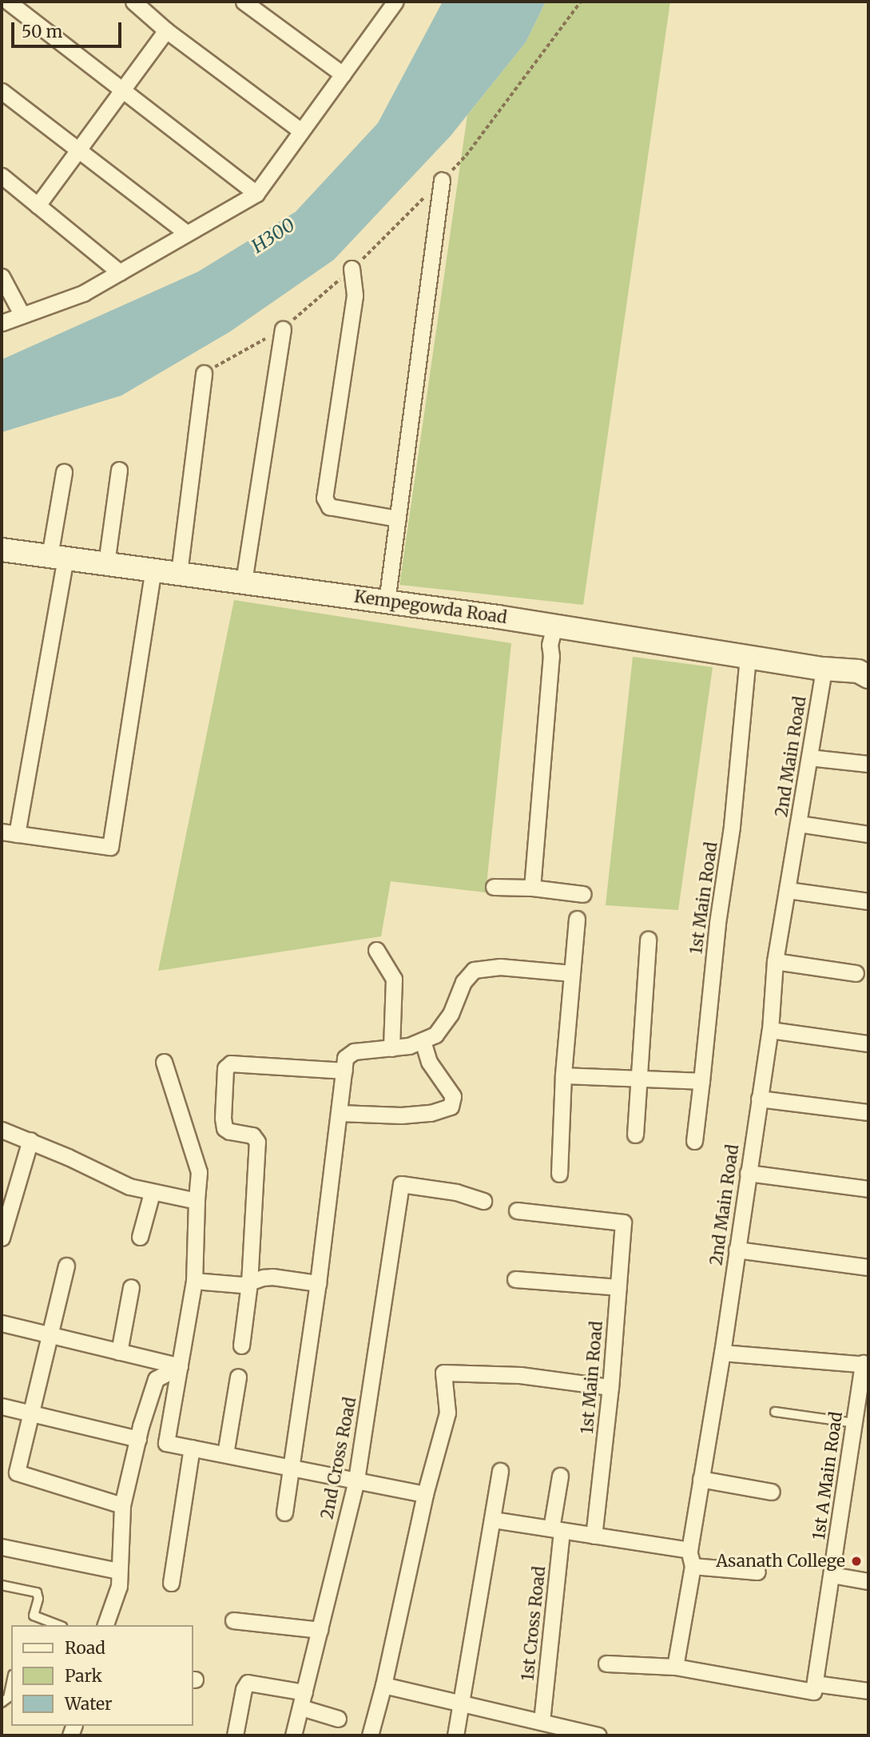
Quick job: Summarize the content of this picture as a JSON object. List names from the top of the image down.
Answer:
{
  "streets": {
    "street": [
      "Kempegowda Road",
      "2nd Main Road",
      "1st Main Road",
      "2nd Cross Road",
      "1st A Main Road",
      "1st Cross Road"
    ]
  },
  "crossings": [
    ["Kempegowda Road", "2nd Main Road"],
    ["Kempegowda Road", "1st Main Road"]
  ],
  "water": ["H300"],
  "places": ["Asanath College"],
  "legend": ["Road", "Park", "Water"],
  "scale_bar": "50 m"
}
